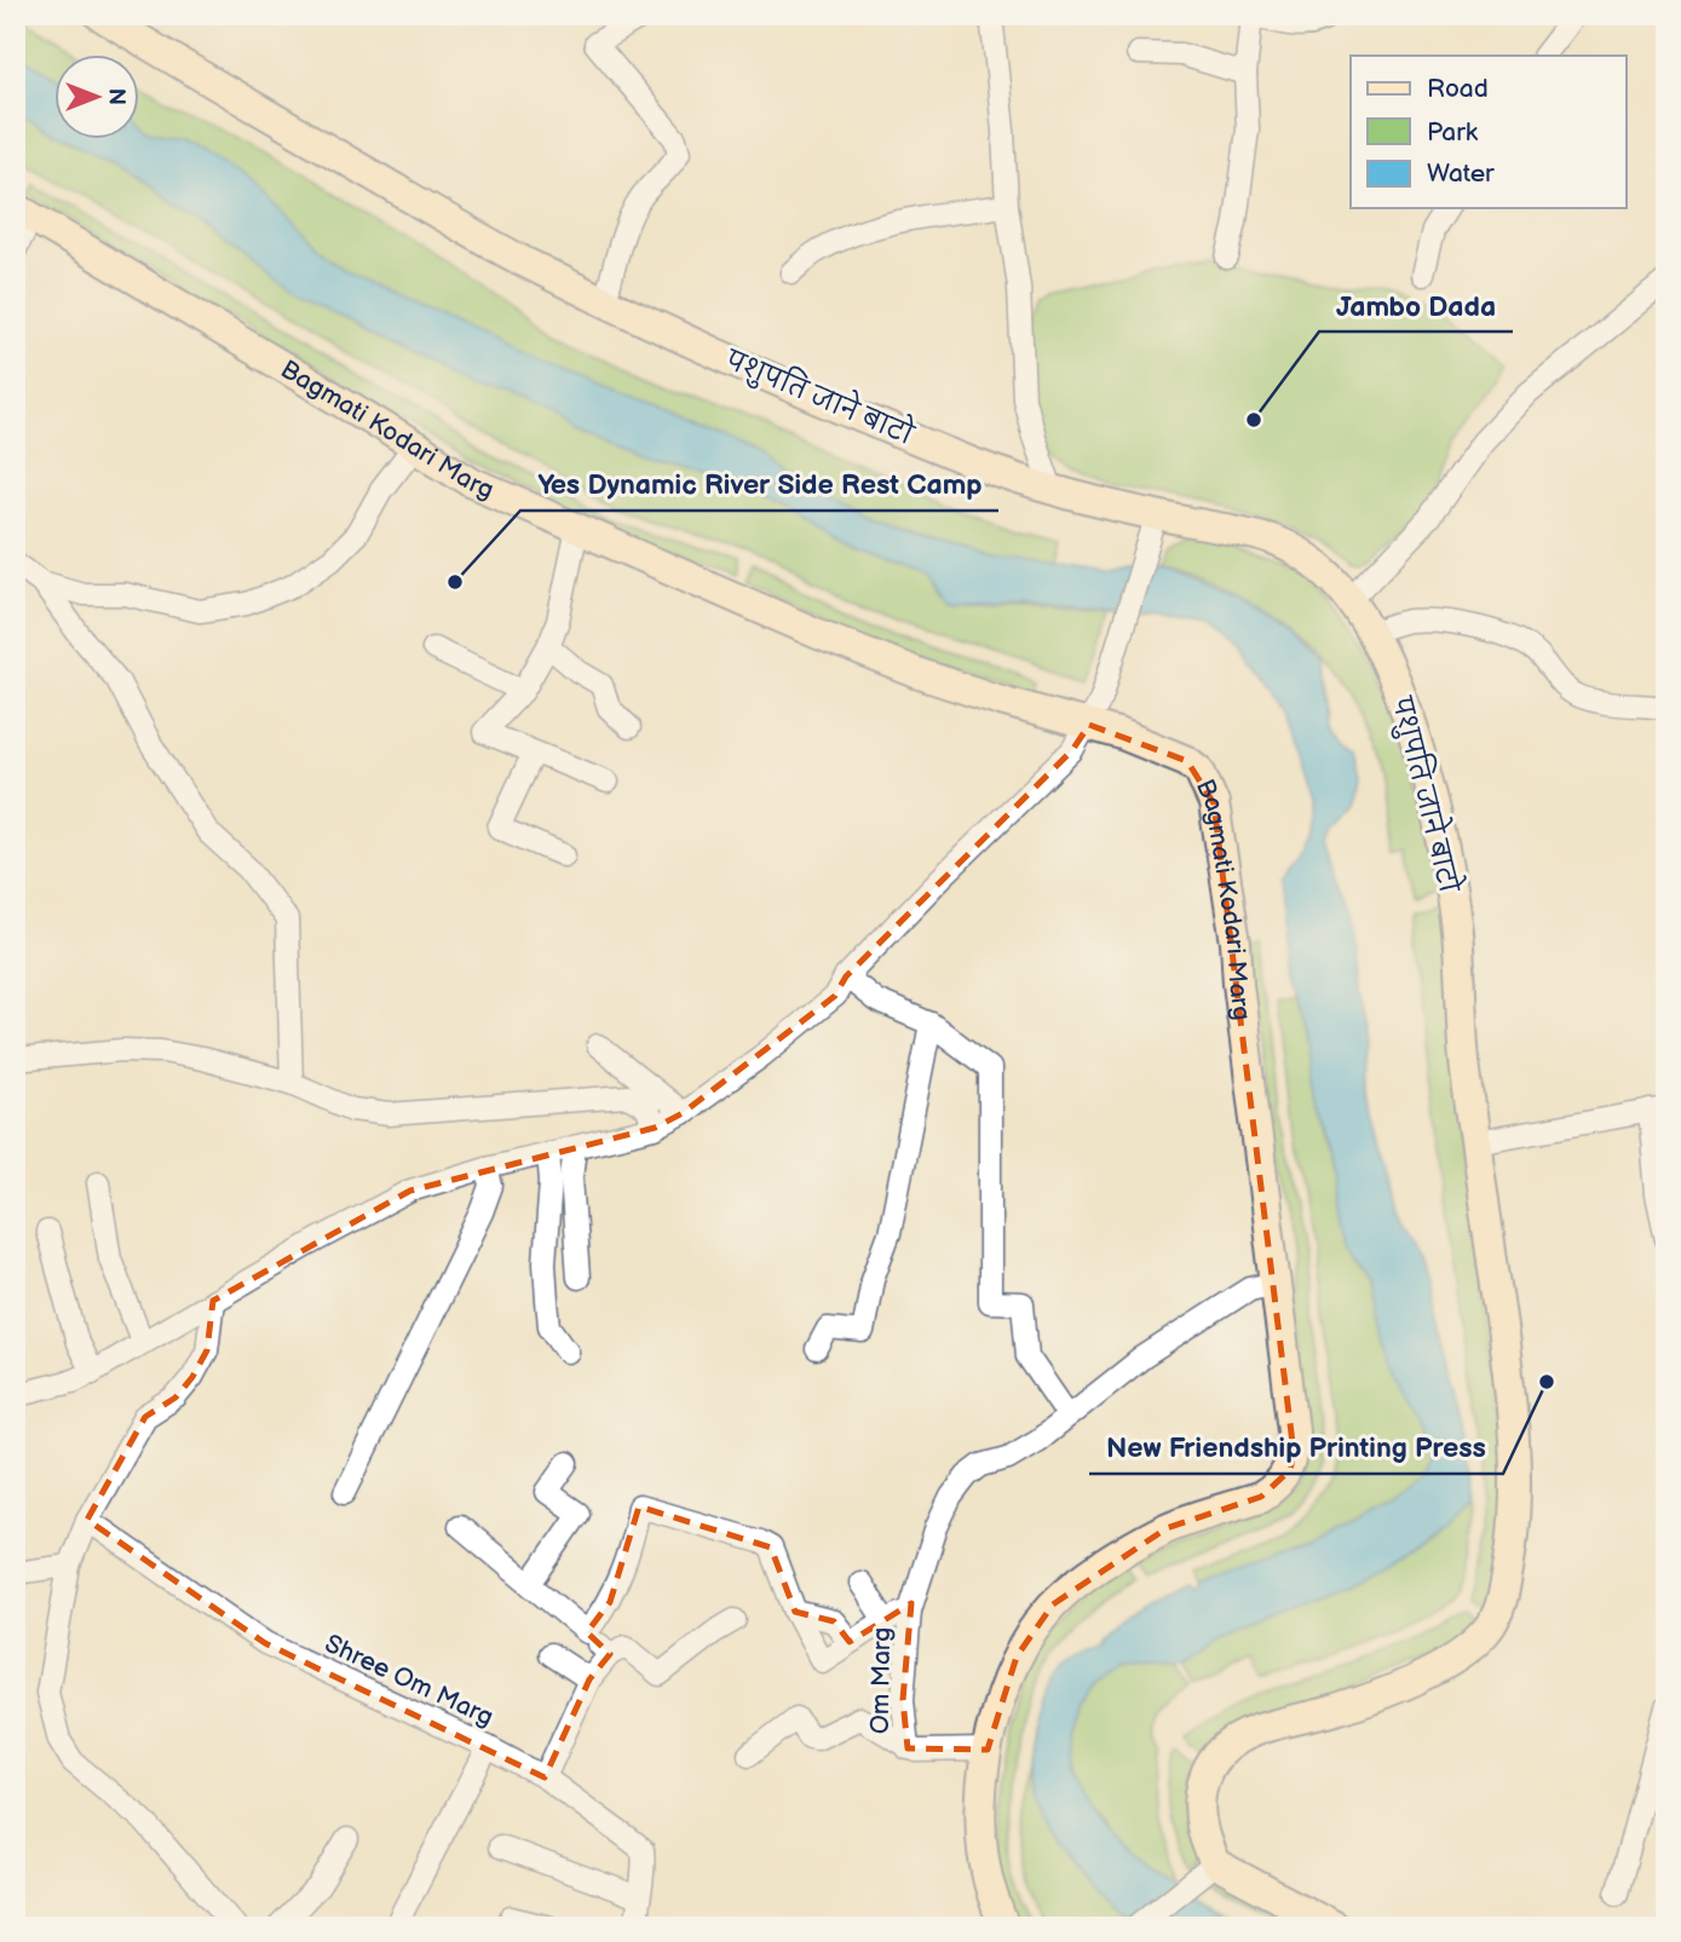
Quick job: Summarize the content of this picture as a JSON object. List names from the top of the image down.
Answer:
{
  "streets": {
    "main road": ["पशुपति जाने बाटो", "Bagmati Kodari Marg"],
    "street": ["Shree Om Marg", "Om Marg"]
  },
  "crossings": [
    ["Bagmati Kodari Marg", "Om Marg"]
  ],
  "places": ["Jambo Dada", "Yes Dynamic River Side Rest Camp", "New Friendship Printing Press"],
  "legend": ["Road", "Park", "Water"],
  "north": "right"
}
